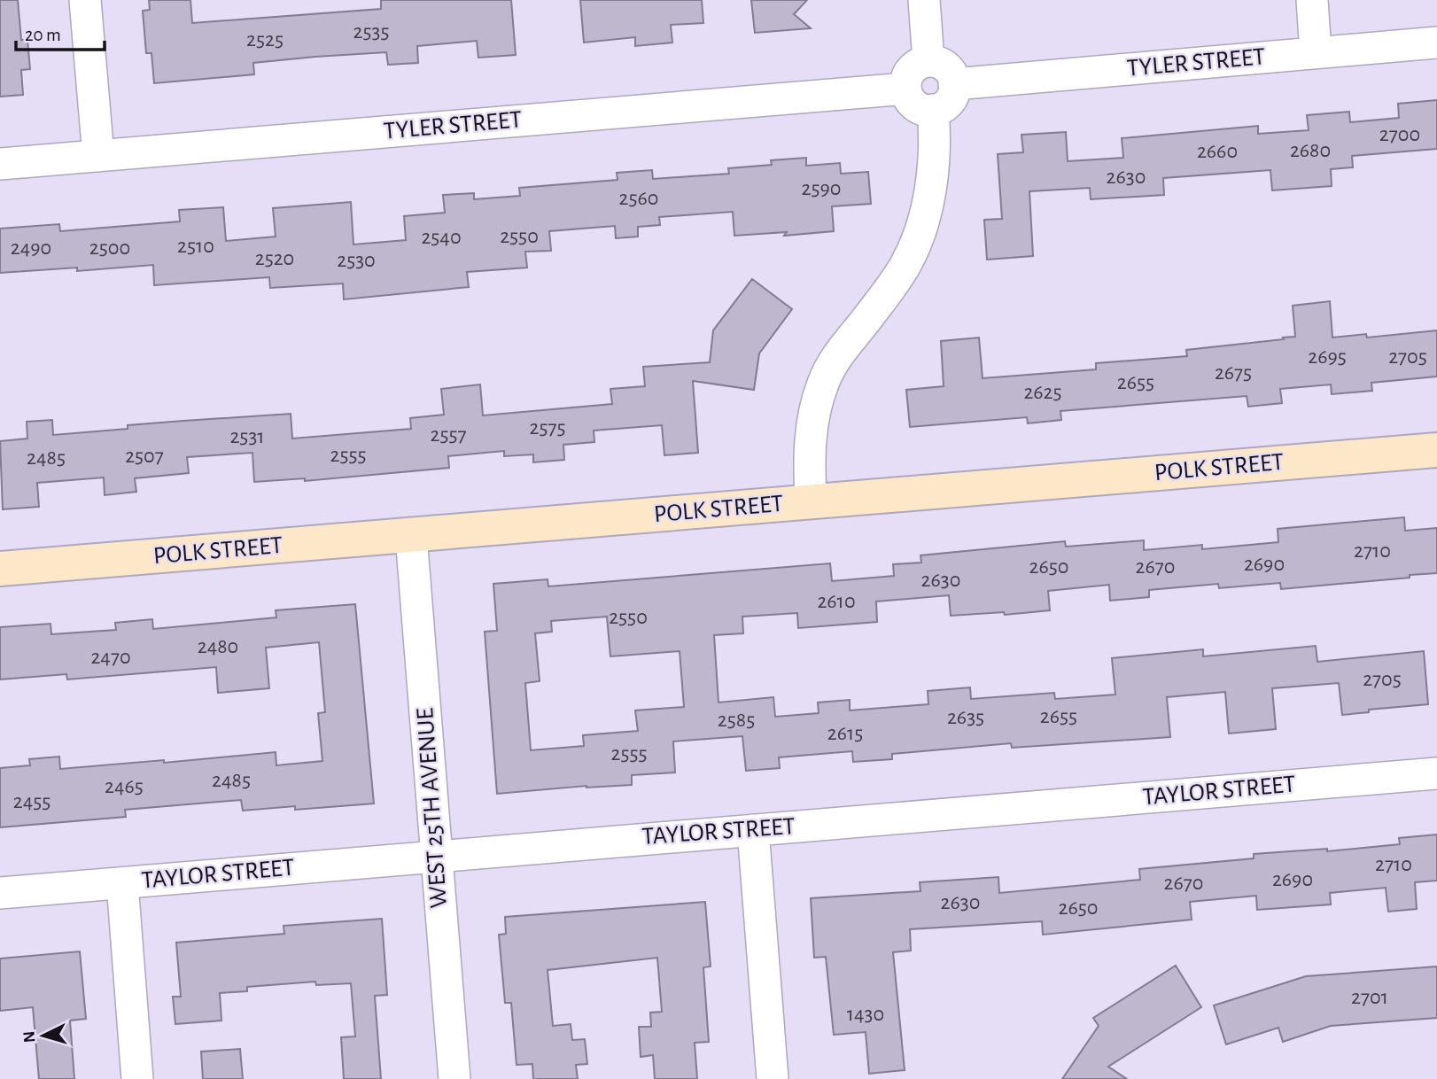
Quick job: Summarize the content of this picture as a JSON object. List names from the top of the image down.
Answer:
{
  "streets": {
    "street": [
      "TYLER STREET",
      "POLK STREET",
      "TAYLOR STREET",
      "WEST 25TH AVENUE"
    ]
  },
  "crossings": [
    ["POLK STREET", "WEST 25TH AVENUE"],
    ["TAYLOR STREET", "WEST 25TH AVENUE"]
  ],
  "house_numbers": [
    "2535",
    "2525",
    "2700",
    "2680",
    "2660",
    "2630",
    "2590",
    "2560",
    "2550",
    "2540",
    "2510",
    "2490",
    "2500",
    "2520",
    "2530",
    "2695",
    "2705",
    "2675",
    "2655",
    "2625",
    "2575",
    "2557",
    "2531",
    "2555",
    "2507",
    "2485",
    "2710",
    "2690",
    "2650",
    "2670",
    "2630",
    "2610",
    "2550",
    "2480",
    "2470",
    "2705",
    "2655",
    "2635",
    "2585",
    "2615",
    "2555",
    "2485",
    "2465",
    "2455",
    "2710",
    "2690",
    "2670",
    "2630",
    "2650",
    "2701",
    "1430"
  ],
  "scale_bar": "20 m",
  "north": "left"
}
